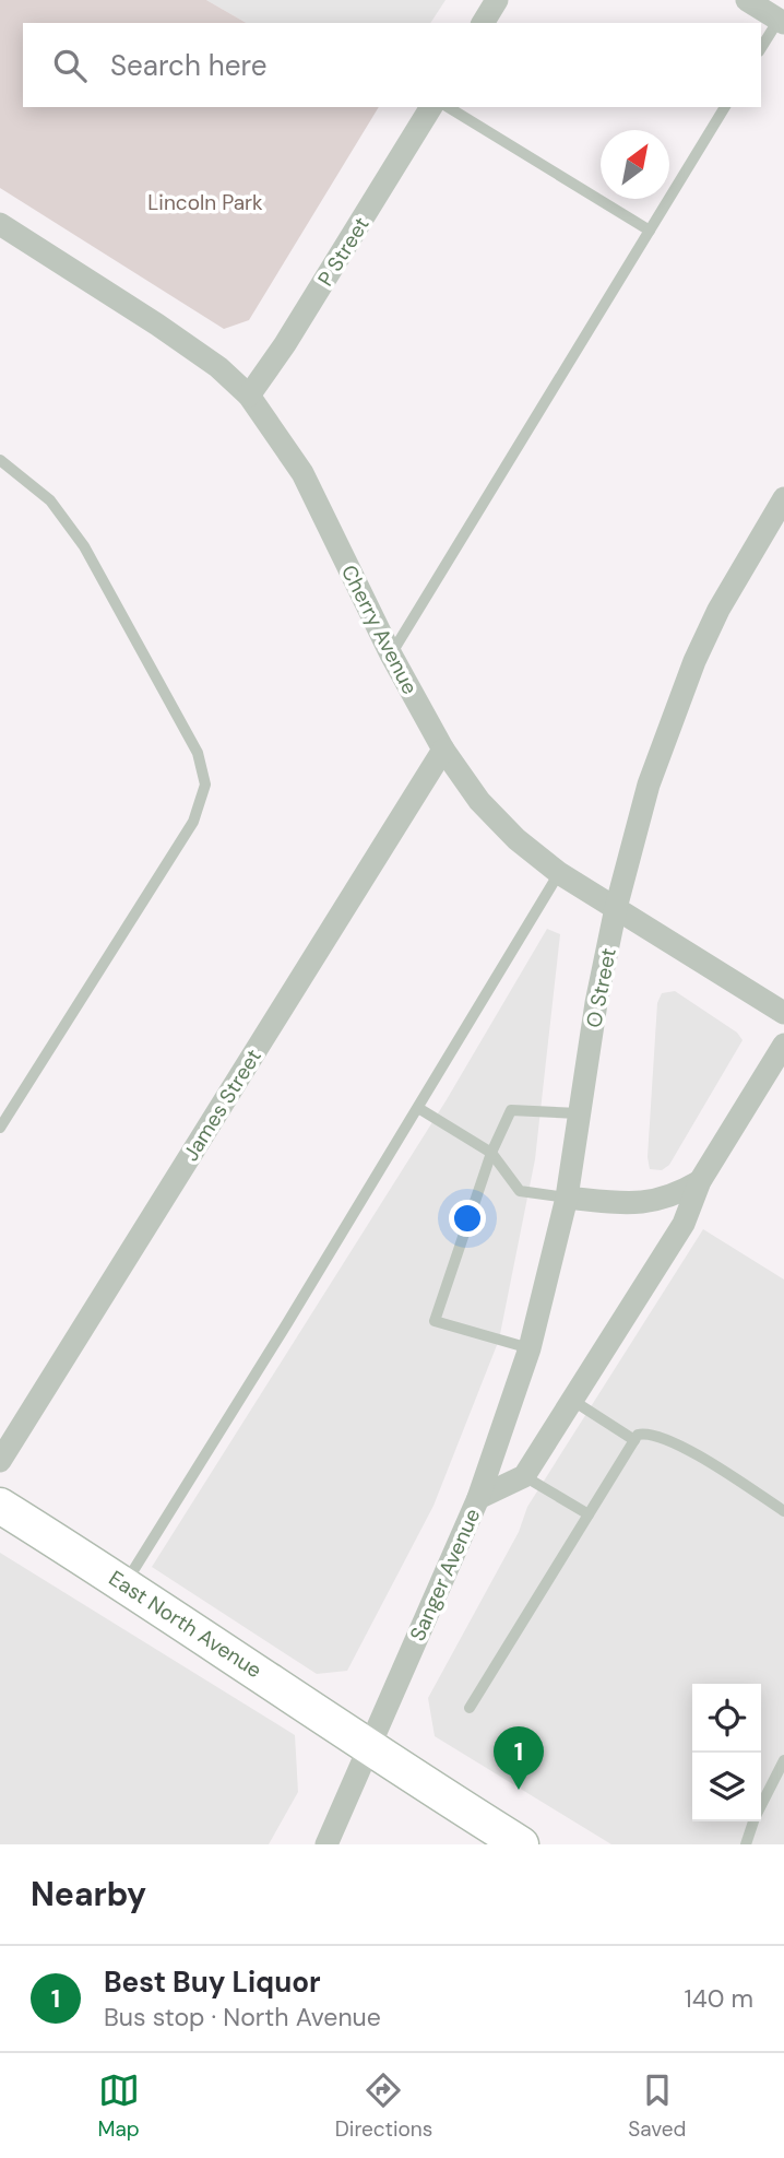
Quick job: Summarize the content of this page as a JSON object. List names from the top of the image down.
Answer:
{
  "streets": {
    "street": [
      "P Street",
      "Cherry Avenue",
      "O Street",
      "James Street",
      "Sanger Avenue",
      "East North Avenue"
    ]
  },
  "crossings": [
    ["P Street", "Cherry Avenue"],
    ["Cherry Avenue", "O Street"],
    ["Cherry Avenue", "James Street"],
    ["O Street", "Sanger Avenue"],
    ["Sanger Avenue", "East North Avenue"]
  ],
  "parks": ["Lincoln Park"],
  "north": "top right",
  "page": {
    "search": "Search here",
    "pins": "1",
    "heading": "Nearby",
    "list": [
      {
        "mark": "1",
        "name": "Best Buy Liquor",
        "note": "Bus stop · North Avenue",
        "value": "140 m"
      }
    ],
    "nav": ["Map", "Directions", "Saved"]
  }
}
